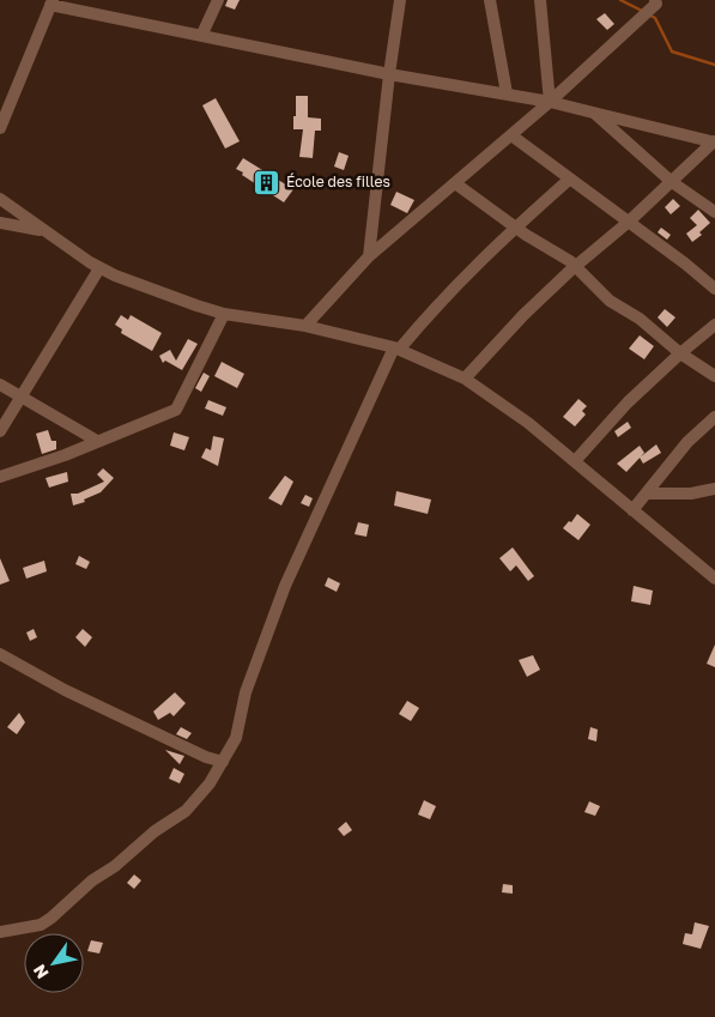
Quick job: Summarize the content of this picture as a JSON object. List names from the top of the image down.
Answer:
{
  "places": {
    "building": ["École des filles"]
  },
  "north": "bottom left"
}
